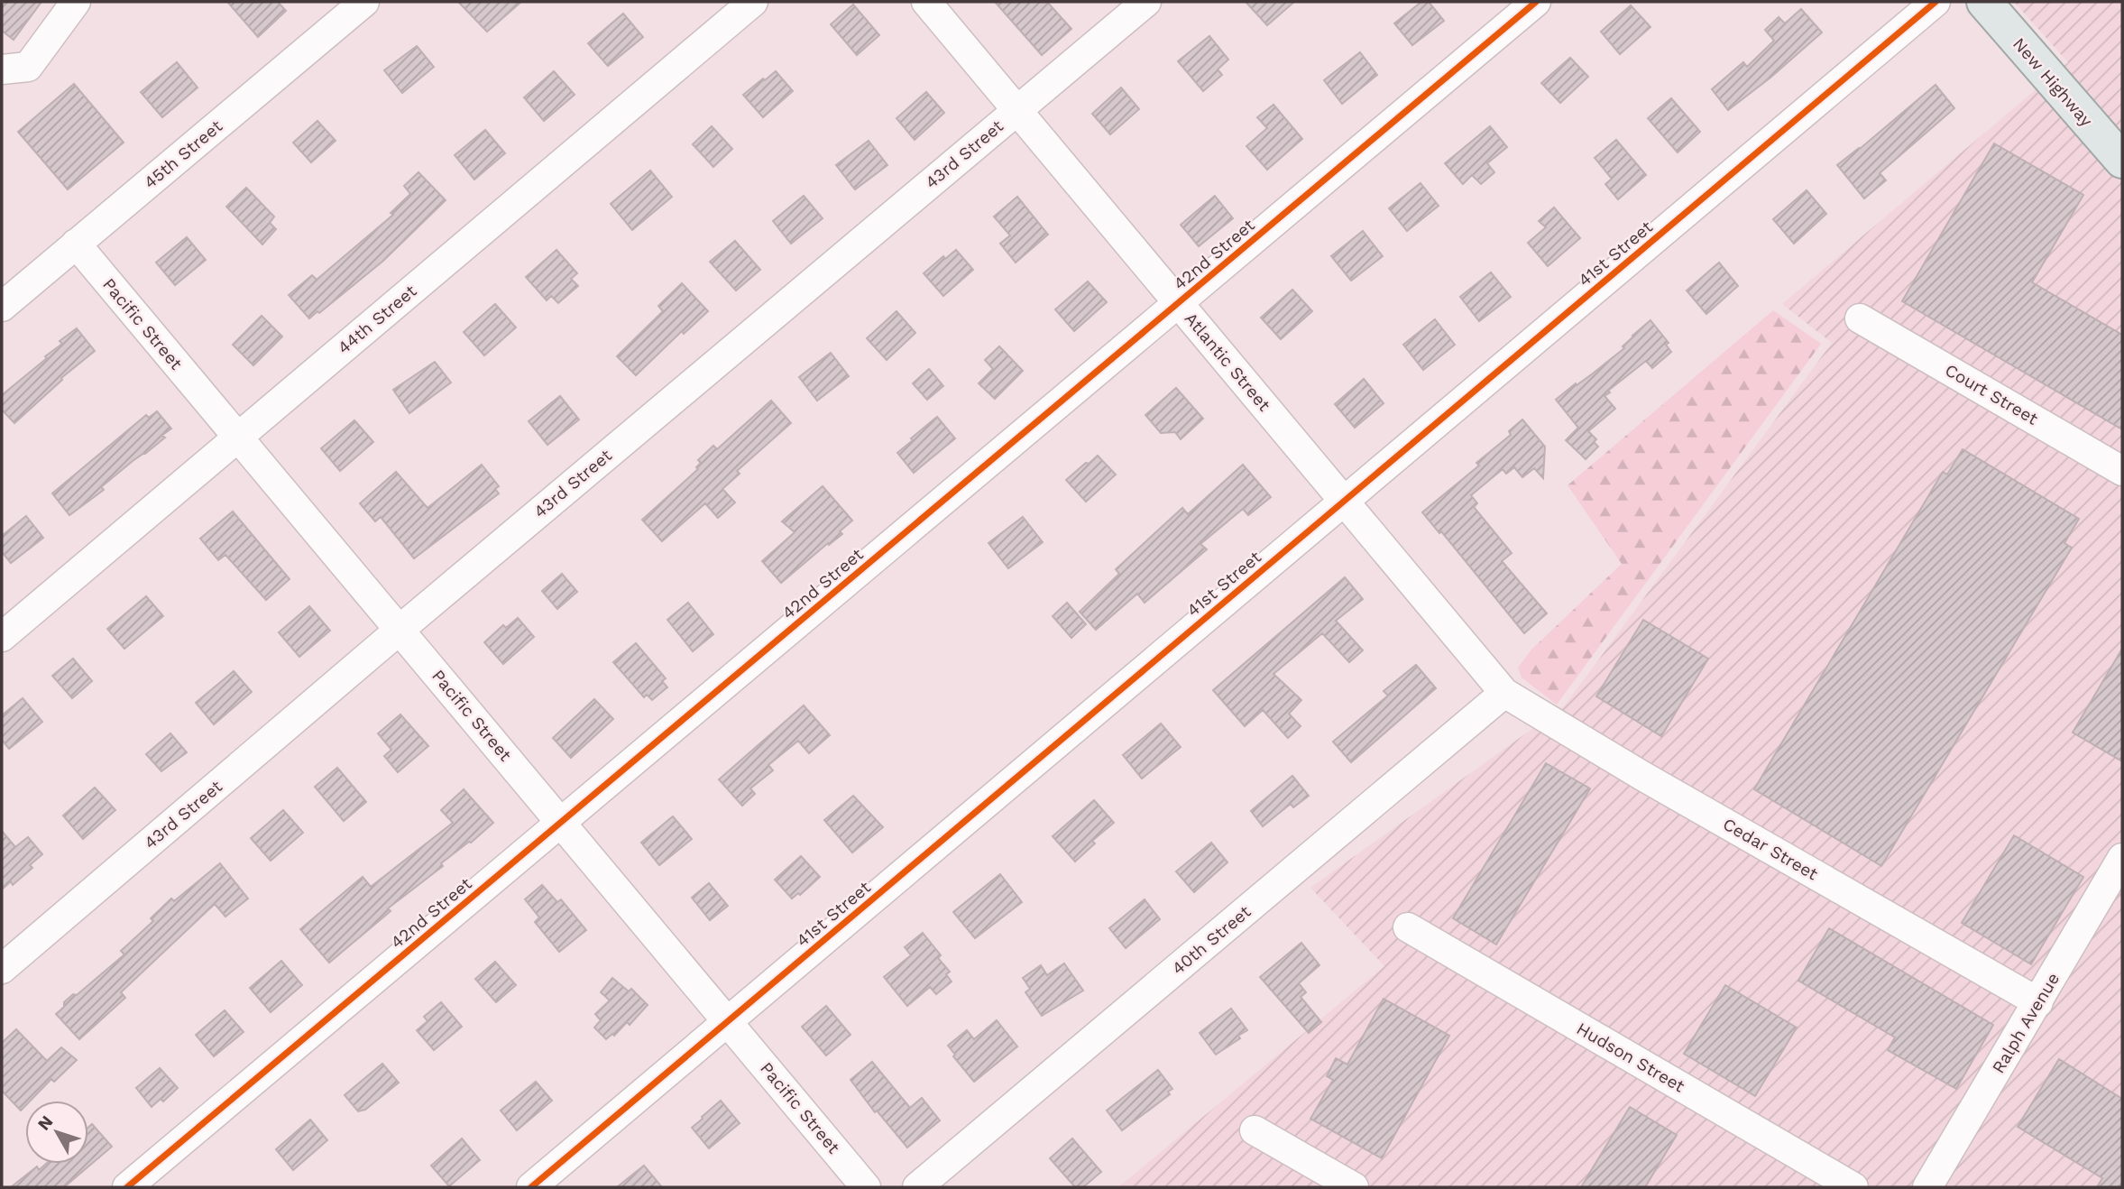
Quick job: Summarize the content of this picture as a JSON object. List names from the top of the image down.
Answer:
{
  "streets": {
    "main road": ["New Highway"],
    "street": [
      "45th Street",
      "43rd Street",
      "41st Street",
      "42nd Street",
      "44th Street",
      "Pacific Street",
      "Atlantic Street",
      "Court Street",
      "Cedar Street",
      "40th Street",
      "Ralph Avenue",
      "Hudson Street"
    ]
  },
  "crossings": [
    ["45th Street", "Pacific Street"],
    ["43rd Street", "Pacific Street"],
    ["43rd Street", "Atlantic Street"],
    ["41st Street", "Pacific Street"],
    ["41st Street", "Atlantic Street"],
    ["42nd Street", "Pacific Street"],
    ["42nd Street", "Atlantic Street"],
    ["44th Street", "Pacific Street"],
    ["Atlantic Street", "Cedar Street"],
    ["Atlantic Street", "40th Street"],
    ["Cedar Street", "40th Street"],
    ["Cedar Street", "Ralph Avenue"]
  ],
  "north": "top left"
}
